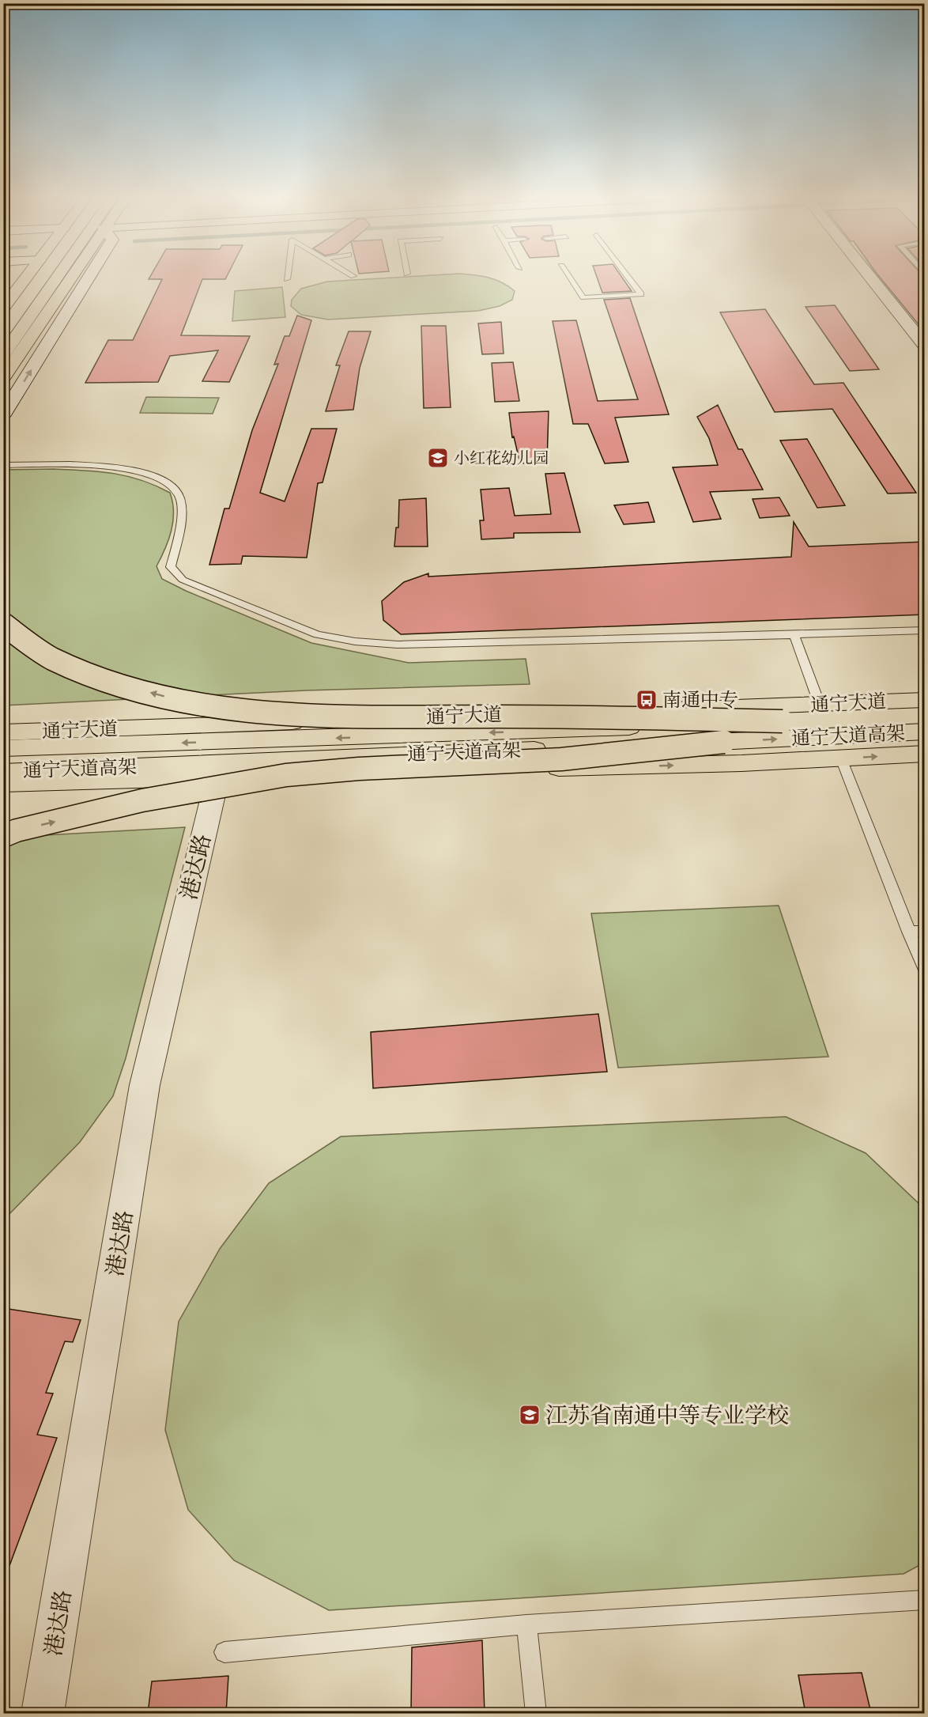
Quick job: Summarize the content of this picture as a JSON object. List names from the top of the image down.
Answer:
{
  "streets": {
    "main road": ["通宁大道", "通宁大道高架"],
    "street": ["港达路"]
  },
  "places": {
    "school or university": ["小红花幼儿园", "江苏省南通中等专业学校"],
    "bus stop": ["南通中专"]
  }
}
